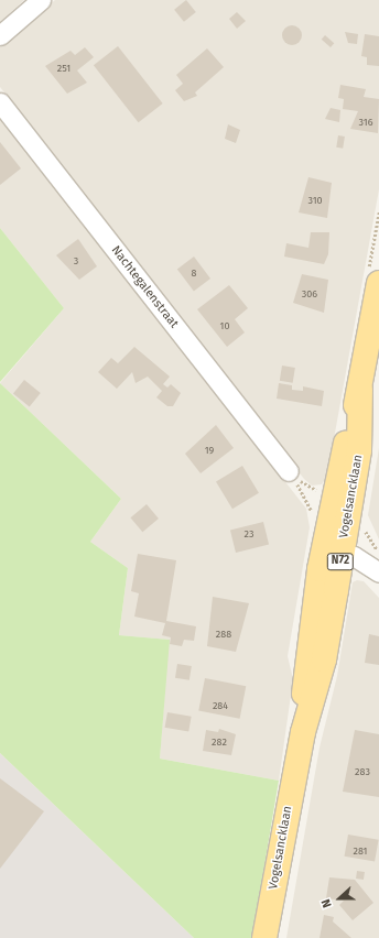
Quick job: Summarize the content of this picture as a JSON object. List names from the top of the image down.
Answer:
{
  "streets": {
    "main road": ["Vogelsancklaan", "N72"],
    "street": ["Nachtegalenstraat"]
  },
  "house_numbers": [
    "251",
    "316",
    "310",
    "3",
    "8",
    "306",
    "10",
    "19",
    "23",
    "288",
    "284",
    "282",
    "283",
    "281"
  ],
  "north": "left"
}
